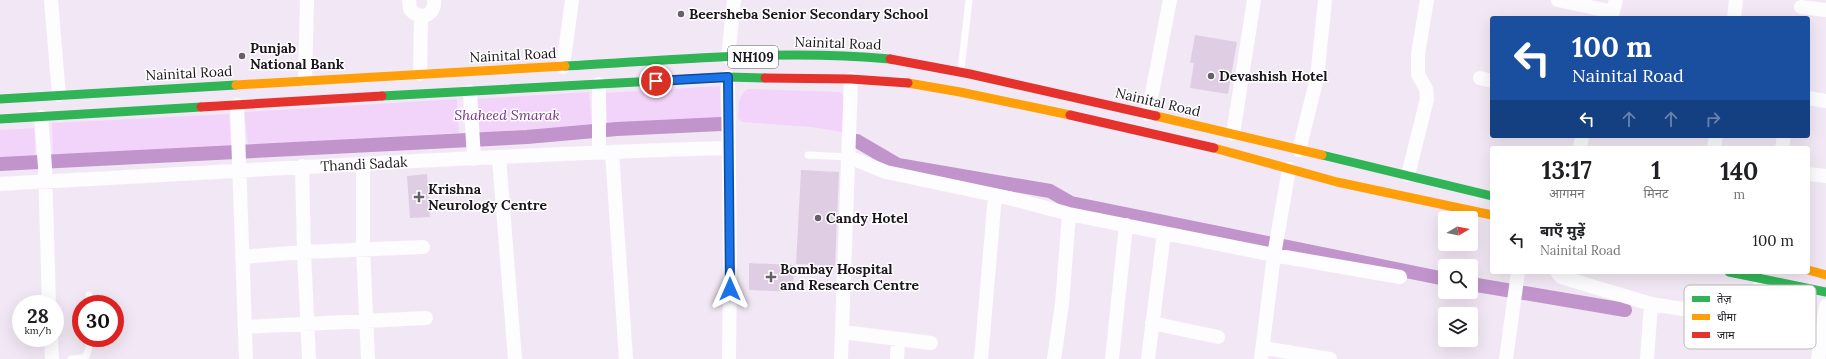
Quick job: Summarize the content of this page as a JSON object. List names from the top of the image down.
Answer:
{
  "streets": {
    "highway": ["Nainital Road", "NH109"],
    "street": ["Thandi Sadak"]
  },
  "parks": ["Shaheed Smarak"],
  "places": {
    "other": [
      "Beersheba Senior Secondary School",
      "Punjab National Bank",
      "Devashish Hotel",
      "Candy Hotel"
    ],
    "health": ["Krishna Neurology Centre", "Bombay Hospital and Research Centre"]
  },
  "legend": ["तेज़", "धीमा", "जाम"],
  "north": "right",
  "page": {
    "turn": ["100 m", "Nainital Road"],
    "eta": [
      "13:17",
      "आगमन",
      "1",
      "मिनट",
      "140",
      "m"
    ],
    "list": [
      {
        "name": "बाएँ मुड़ें",
        "note": "Nainital Road",
        "value": "100 m"
      }
    ],
    "speed": "28 km/h",
    "limit": "30"
  }
}
